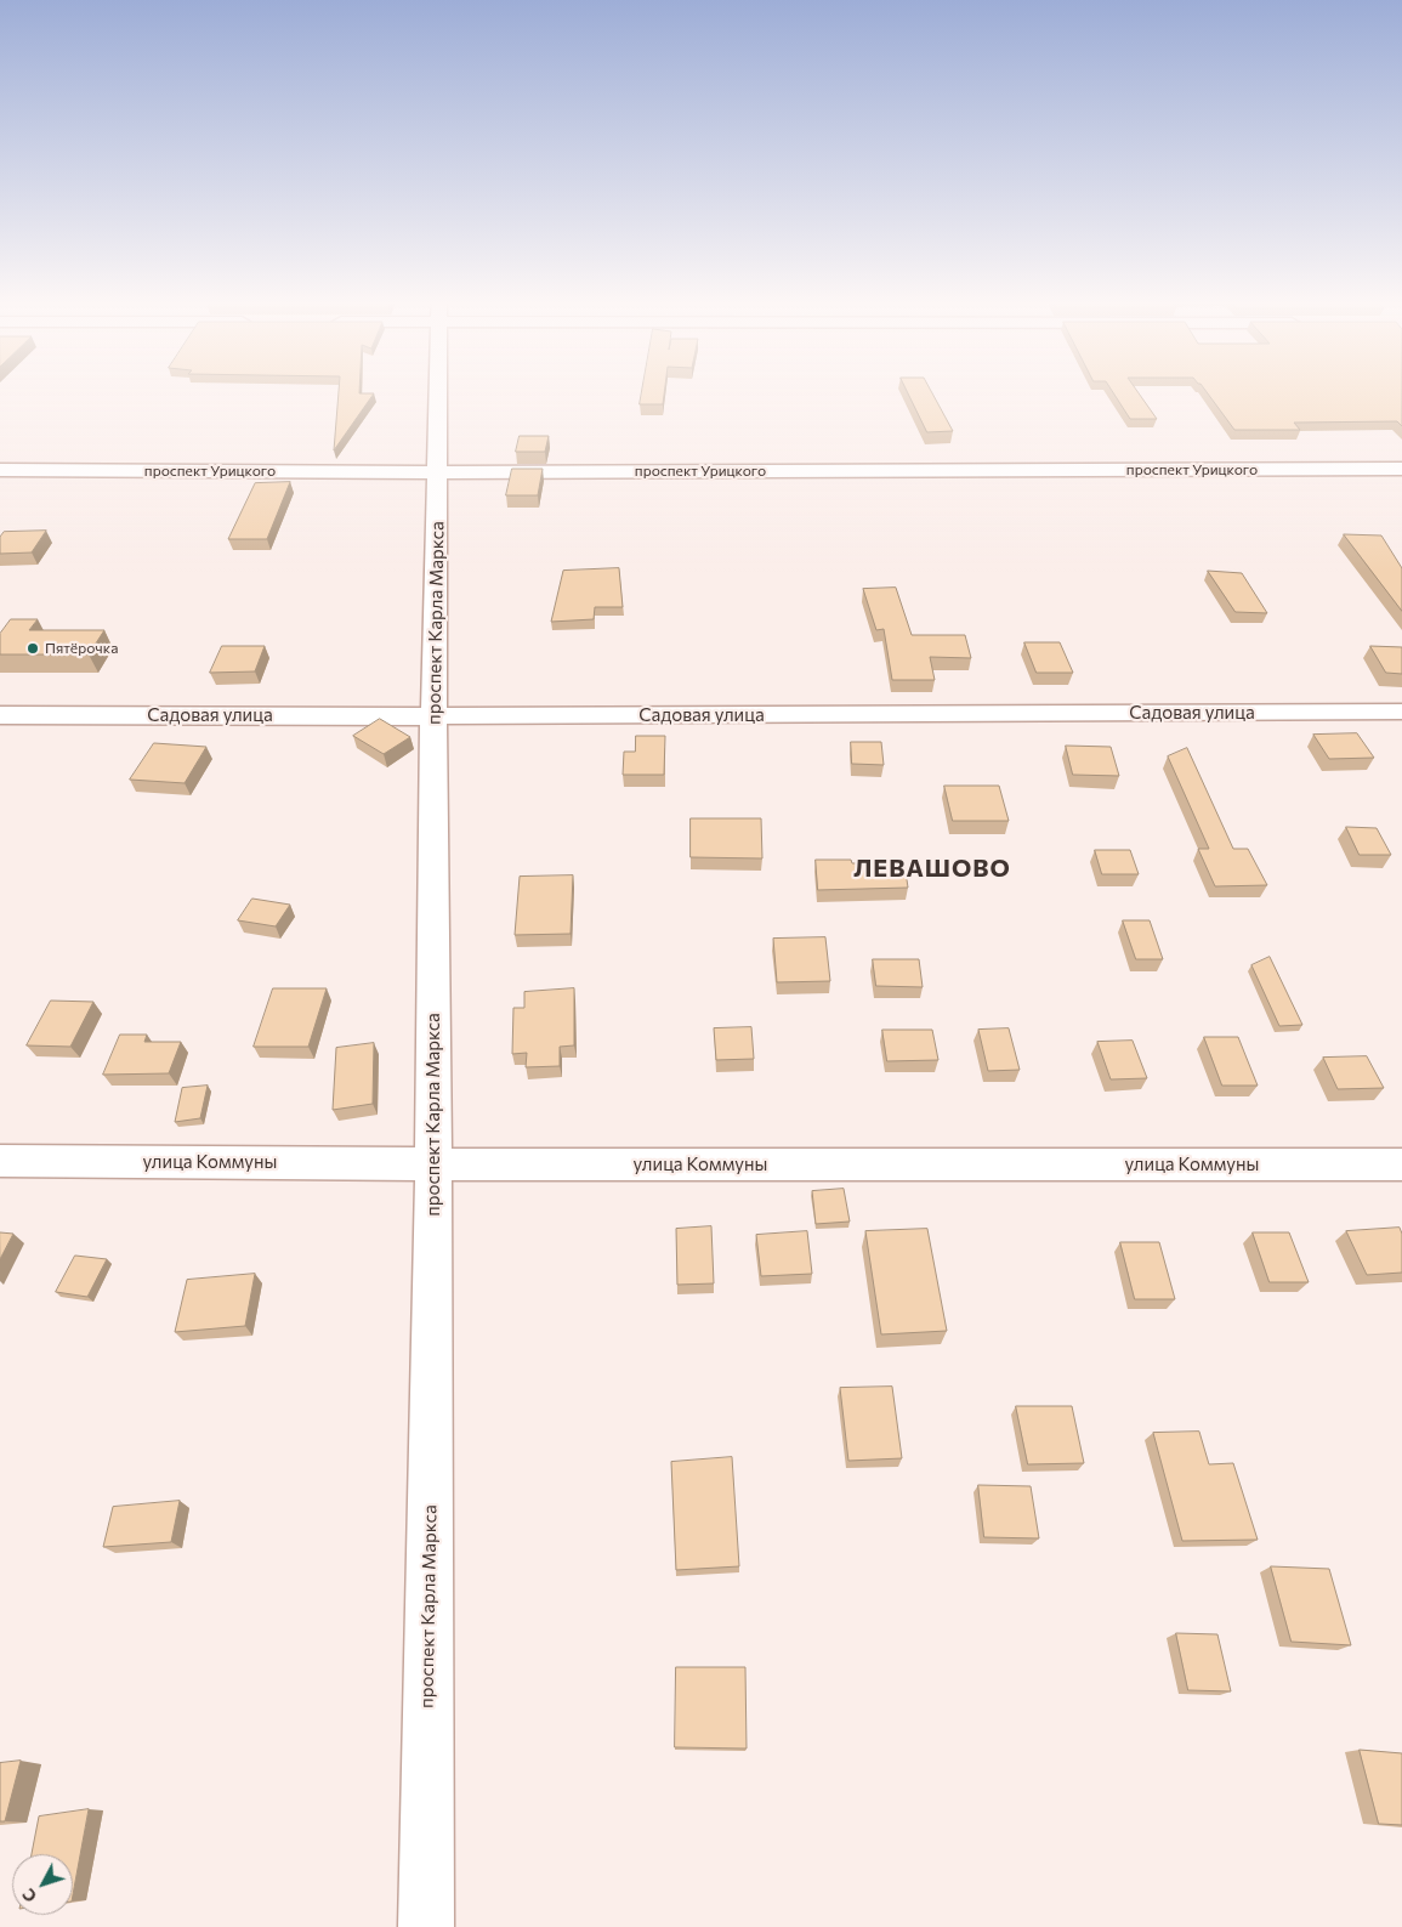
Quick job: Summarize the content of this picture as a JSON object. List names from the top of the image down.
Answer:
{
  "streets": {
    "street": [
      "проспект Урицкого",
      "проспект Карла Маркса",
      "Садовая улица",
      "улица Коммуны"
    ]
  },
  "crossings": [
    ["проспект Урицкого", "проспект Карла Маркса"],
    ["проспект Карла Маркса", "Садовая улица"],
    ["проспект Карла Маркса", "улица Коммуны"]
  ],
  "districts": ["ЛЕВАШОВО"],
  "places": ["Пятёрочка"],
  "north": "bottom left"
}
